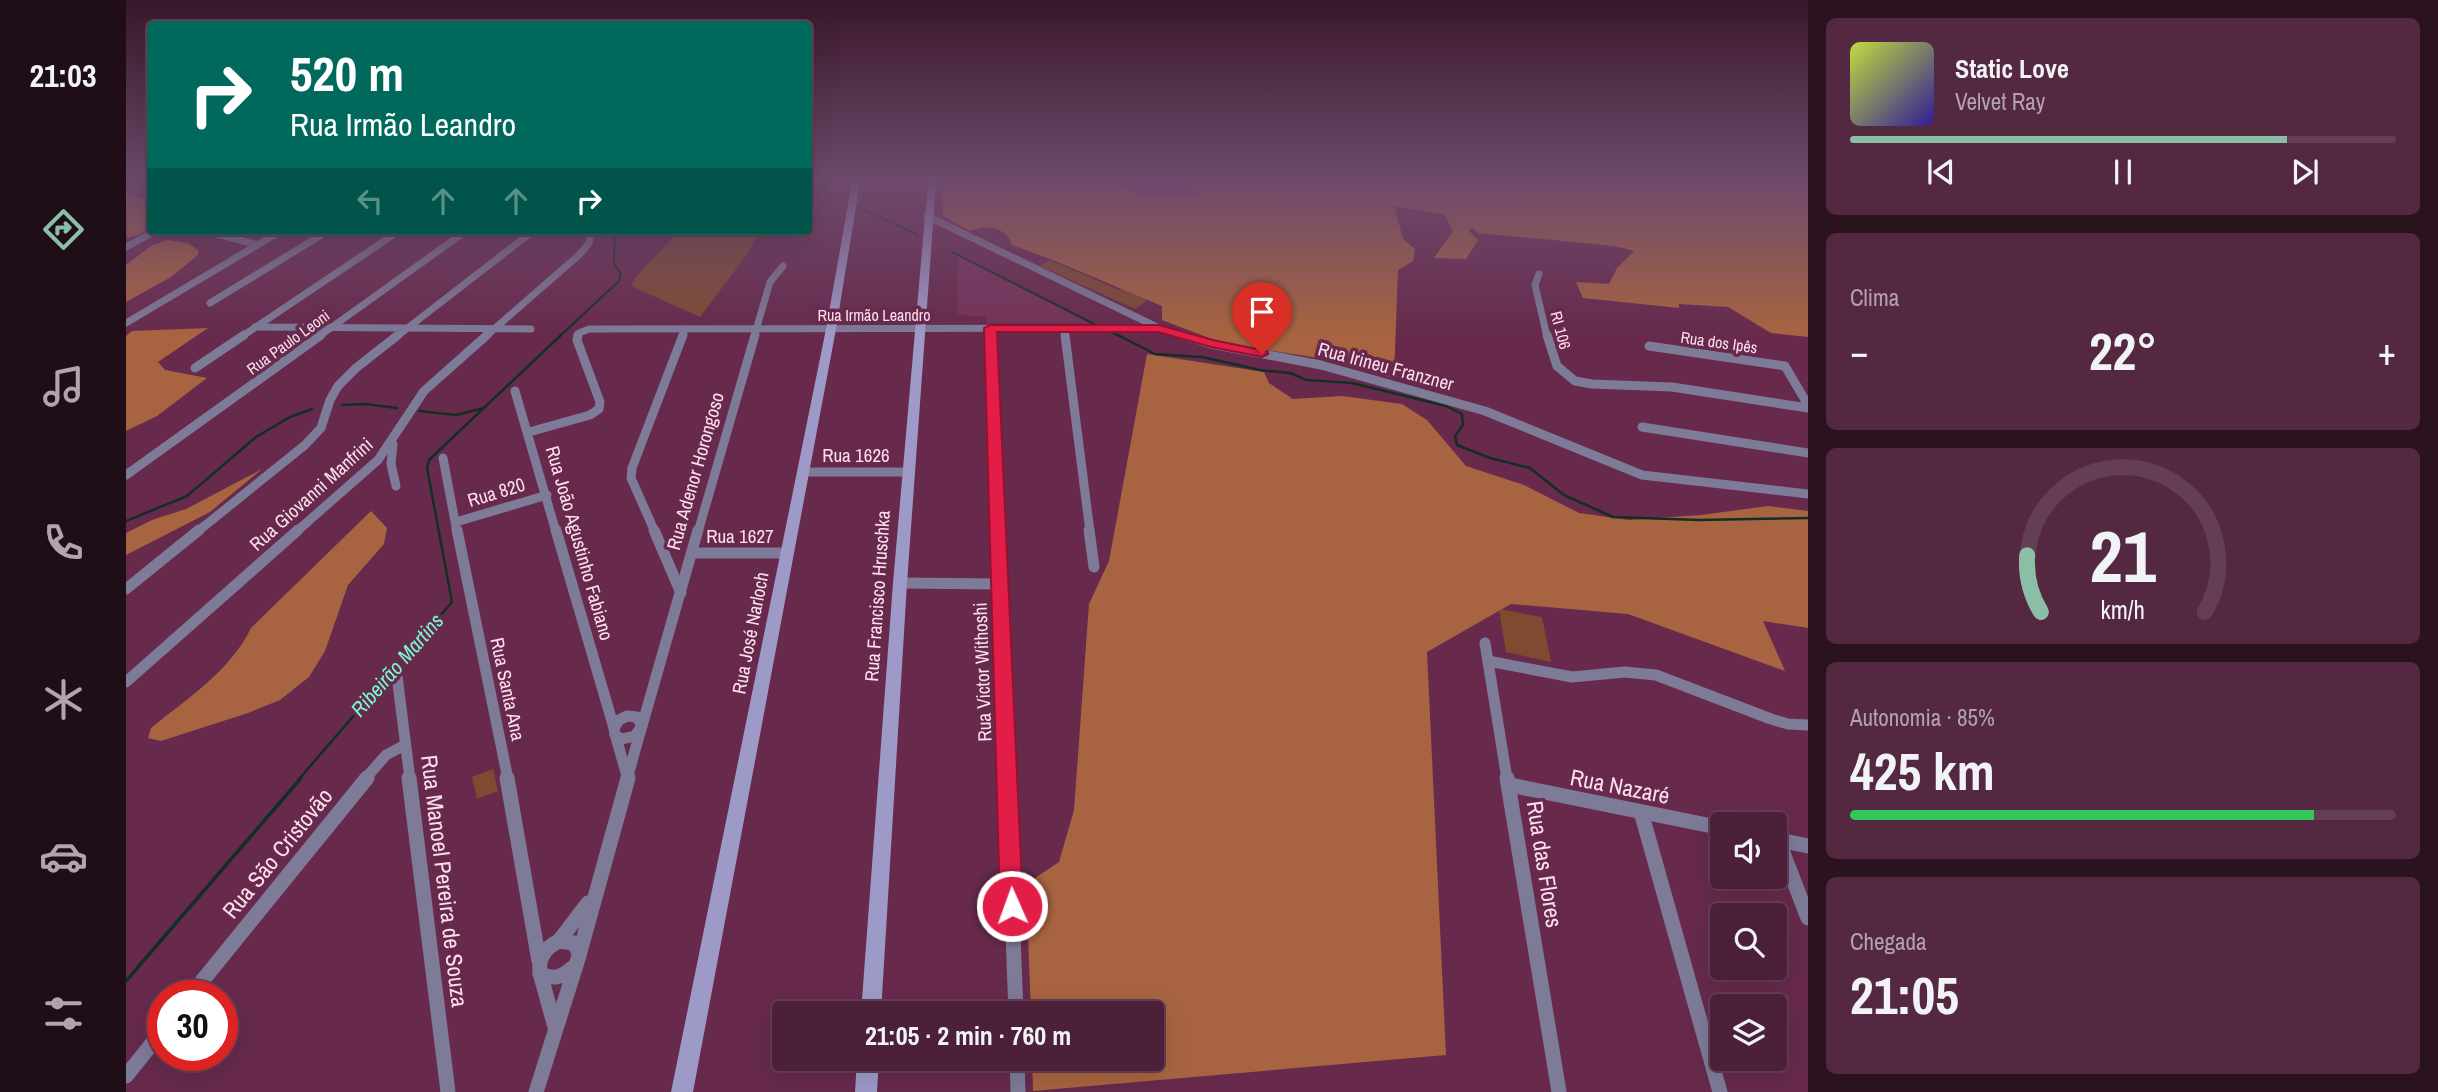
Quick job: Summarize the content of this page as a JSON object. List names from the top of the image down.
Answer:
{
  "streets": {
    "main road": ["Rua Francisco Hruschka", "Rua José Narloch"],
    "street": [
      "Rua Irmão Leandro",
      "RI 106",
      "Rua Paulo Leoni",
      "Rua dos Ipês",
      "Rua Irineu Franzner",
      "Rua 1626",
      "Rua Adenor Horongoso",
      "Rua 820",
      "Rua Giovanni Manfrini",
      "Rua 1627",
      "Rua João Agustinho Fabiano",
      "Rua Victor Withoshi",
      "Rua Santa Ana",
      "Rua Nazaré",
      "Rua São Cristovão",
      "Rua das Flores",
      "Rua Manoel Pereira de Souza"
    ]
  },
  "crossings": [
    ["Rua Irmão Leandro", "Rua Irineu Franzner"],
    ["Rua Irmão Leandro", "Rua Adenor Horongoso"],
    ["Rua Irmão Leandro", "Rua João Agustinho Fabiano"],
    ["Rua Irmão Leandro", "Rua Francisco Hruschka"],
    ["Rua Irmão Leandro", "Rua José Narloch"],
    ["Rua Irmão Leandro", "Rua Victor Withoshi"],
    ["RI 106", "Rua dos Ipês"],
    ["Rua 1626", "Rua Francisco Hruschka"],
    ["Rua 1626", "Rua José Narloch"],
    ["Rua Adenor Horongoso", "Rua 1627"],
    ["Rua Adenor Horongoso", "Rua João Agustinho Fabiano"],
    ["Rua Adenor Horongoso", "Rua Santa Ana"],
    ["Rua 820", "Rua João Agustinho Fabiano"],
    ["Rua 820", "Rua Santa Ana"],
    ["Rua 1627", "Rua José Narloch"],
    ["Rua Nazaré", "Rua das Flores"],
    ["Rua São Cristovão", "Rua Manoel Pereira de Souza"]
  ],
  "water": ["Ribeirão Martins"],
  "page": {
    "tabs": "21:03",
    "turn": ["520 m", "Rua Irmão Leandro"],
    "song": ["Static Love", "Velvet Ray"],
    "tile": [
      "Clima",
      ["Autonomia · 85%", "425 km"],
      ["Chegada", "21:05"]
    ],
    "heat": ["−", "22°", "+"],
    "limit": "30",
    "trip": "21:05 · 2 min · 760 m",
    "gauge": ["21", "km/h"]
  }
}
